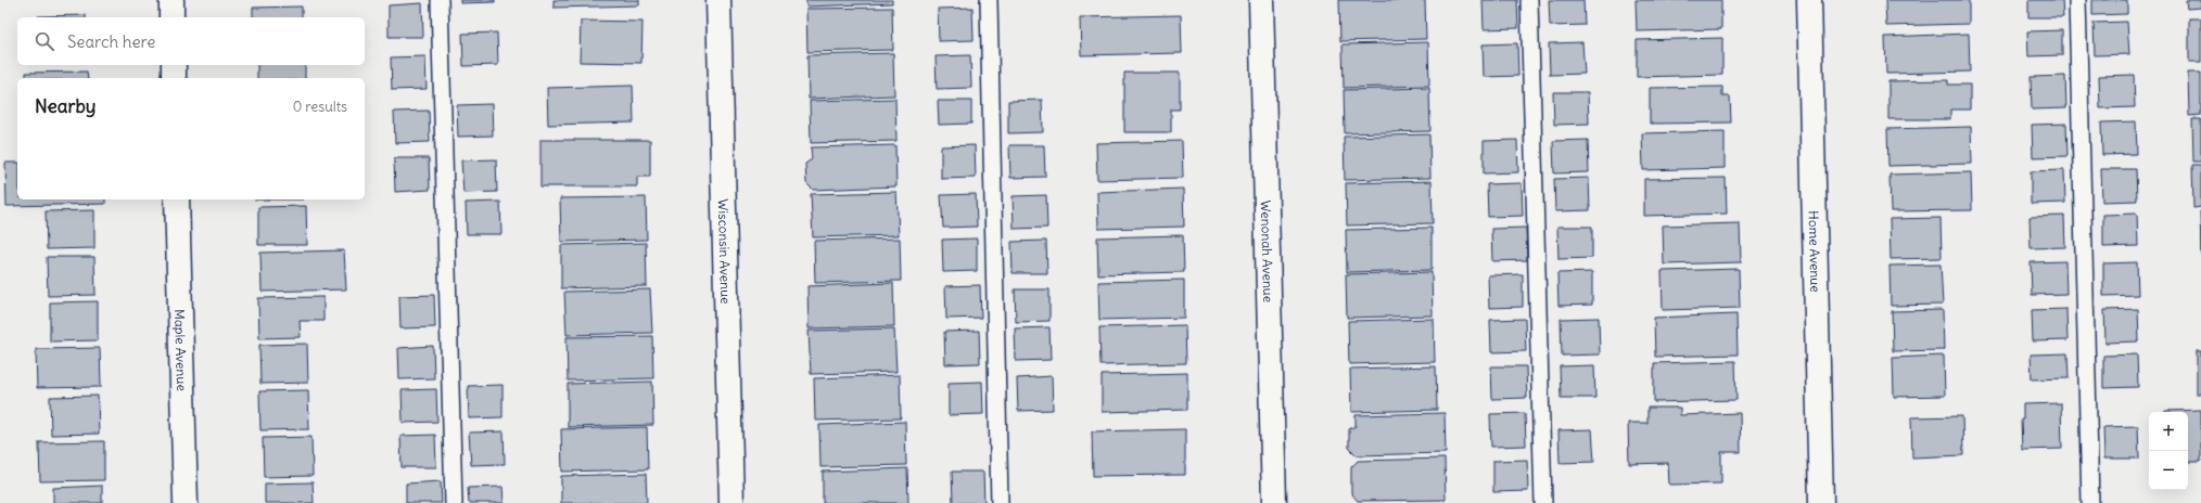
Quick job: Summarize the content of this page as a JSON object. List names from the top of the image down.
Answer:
{
  "streets": {
    "street": [
      "Wisconsin Avenue",
      "Wenonah Avenue",
      "Home Avenue",
      "Maple Avenue"
    ]
  },
  "page": {
    "search": "Search here",
    "heading": ["Nearby", "0 results"],
    "map_buttons": ["+", "−"]
  }
}
